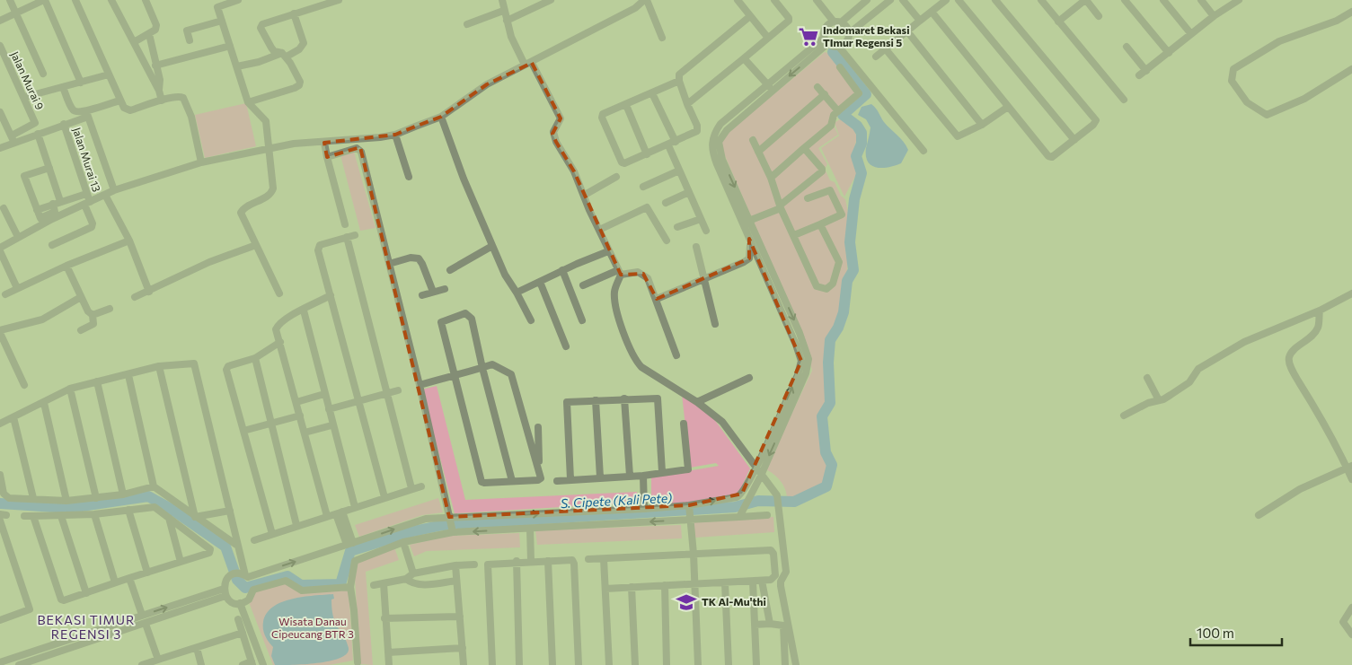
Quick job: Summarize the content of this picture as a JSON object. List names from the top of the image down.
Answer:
{
  "streets": {
    "street": ["Jalan Murai 9", "Jalan Murai 13"]
  },
  "districts": ["BEKASI TIMUR REGENSI 3"],
  "water": ["S. Cipete (Kali Pete)"],
  "parks": ["Wisata Danau Cipeucang BTR 3"],
  "places": {
    "supermarket": ["Indomaret Bekasi TImur Regensi 5"],
    "school or university": ["TK Al-Mu'thi"]
  },
  "scale_bar": "100 m"
}
